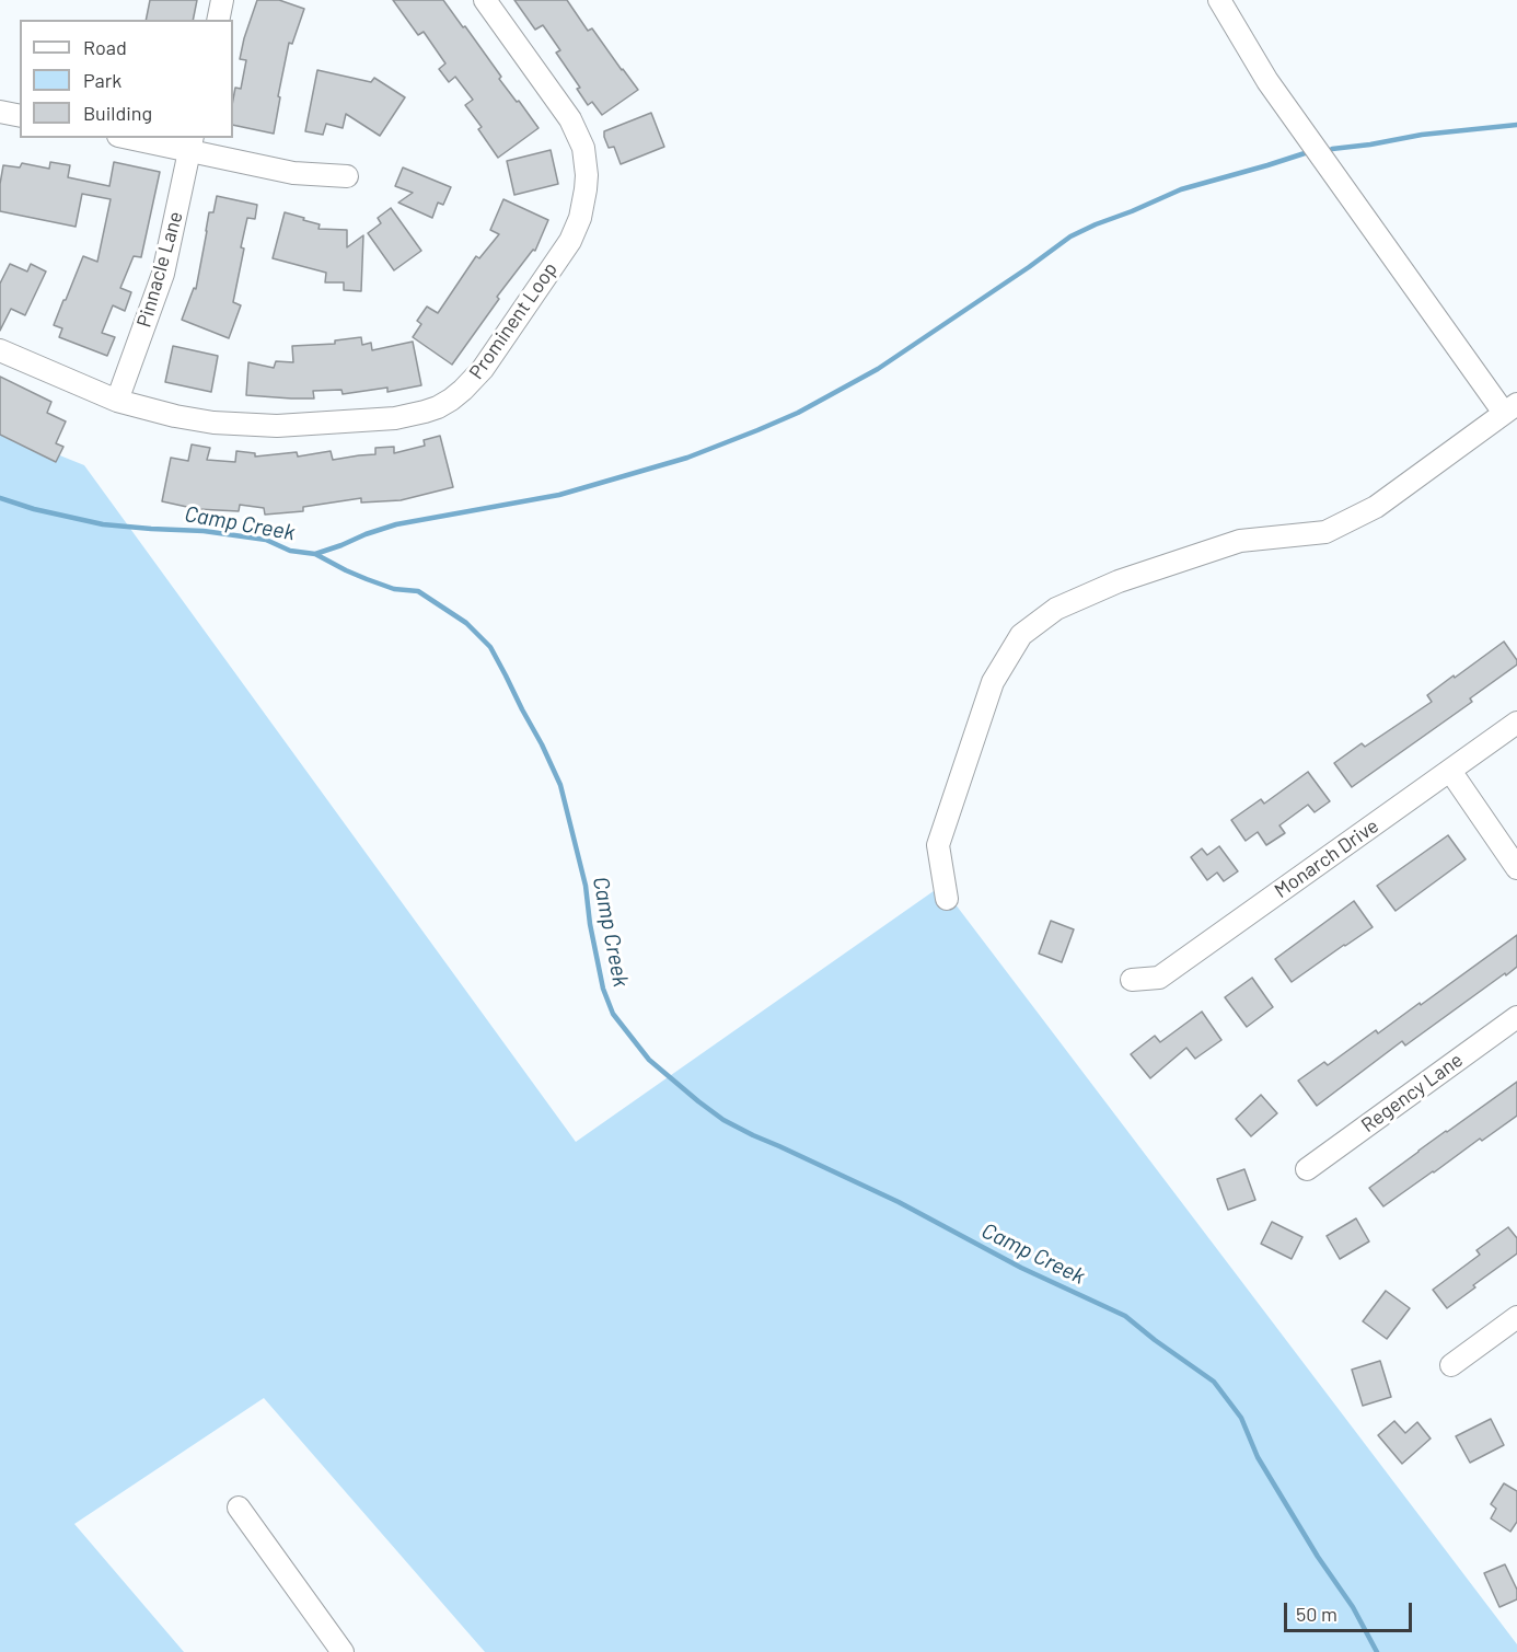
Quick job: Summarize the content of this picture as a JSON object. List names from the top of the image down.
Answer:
{
  "streets": {
    "street": [
      "Pinnacle Lane",
      "Prominent Loop",
      "Monarch Drive",
      "Regency Lane"
    ]
  },
  "crossings": [
    ["Pinnacle Lane", "Prominent Loop"]
  ],
  "water": ["Camp Creek"],
  "legend": ["Road", "Park", "Building"],
  "scale_bar": "50 m"
}
